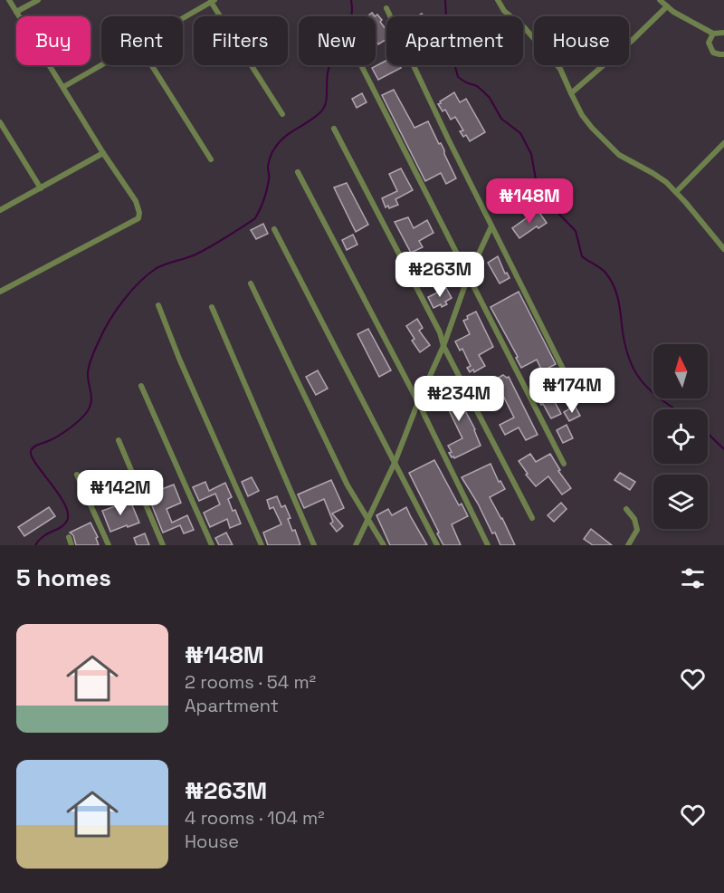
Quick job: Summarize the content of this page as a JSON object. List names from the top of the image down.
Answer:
{
  "north": "top",
  "page": {
    "chip": [
      "Buy",
      "Rent",
      "Filters",
      "New",
      "Apartment",
      "House"
    ],
    "price": [
      "₦148M",
      "₦263M",
      "₦174M",
      "₦234M",
      "₦142M"
    ],
    "heading": "5 homes",
    "list": [
      {
        "name": "₦148M",
        "note": "2 rooms · 54 m² · Apartment"
      },
      {
        "name": "₦263M",
        "note": "4 rooms · 104 m² · House"
      }
    ]
  }
}
